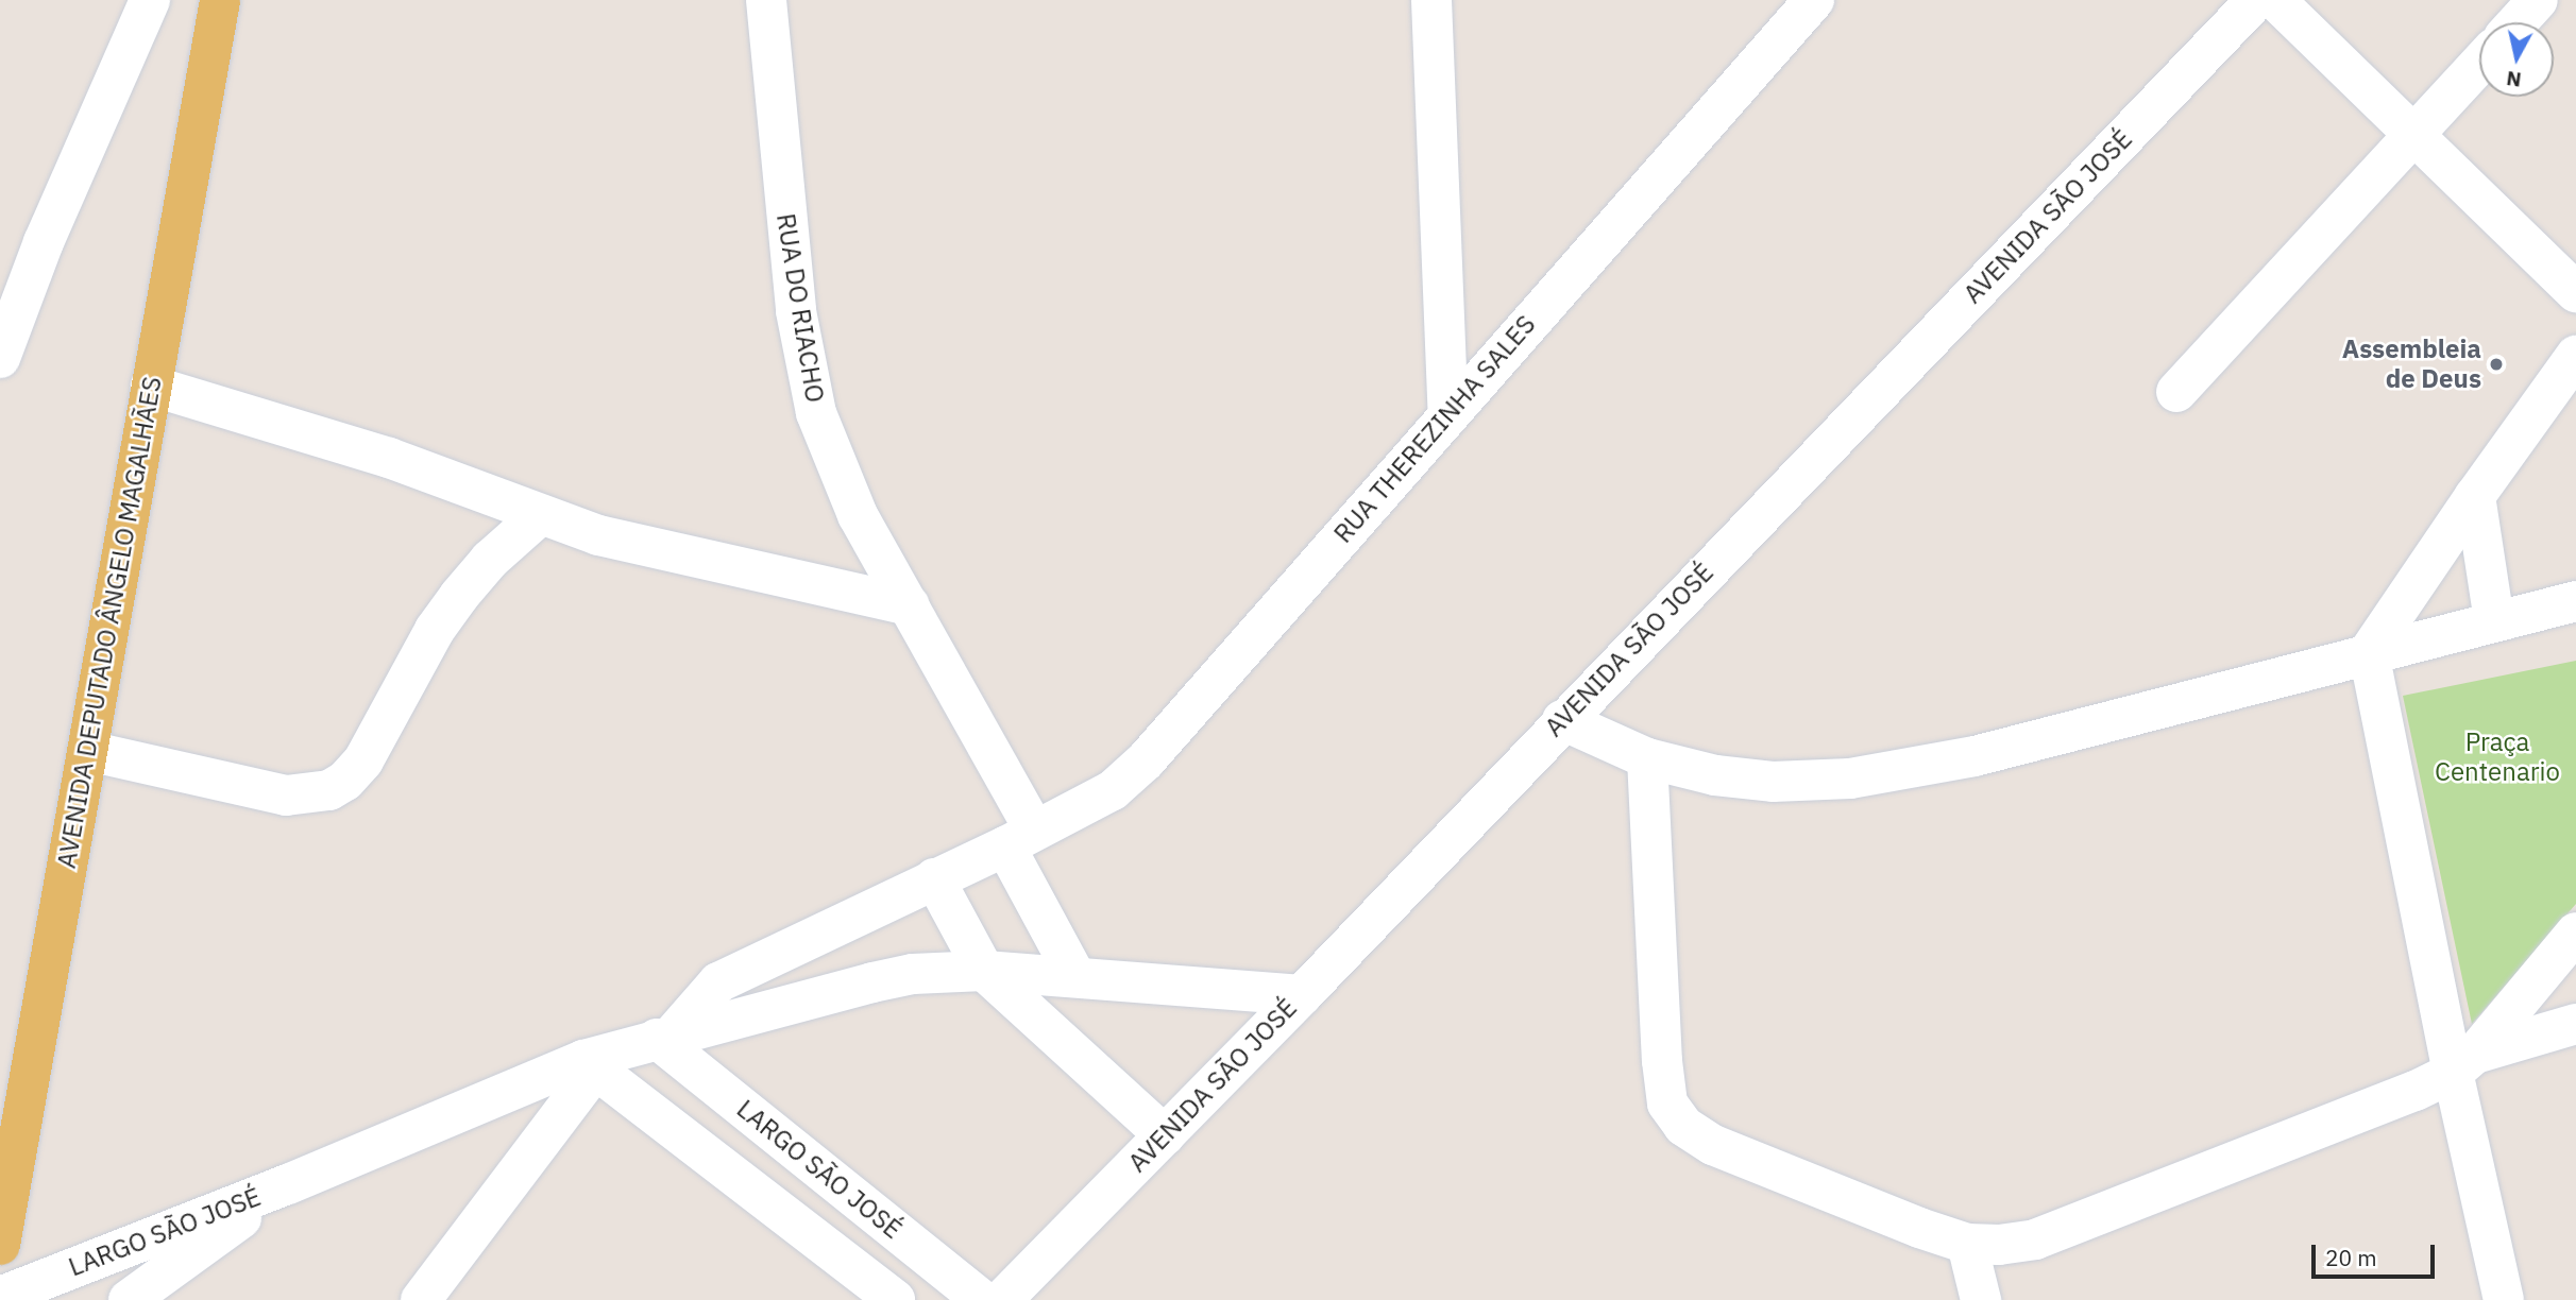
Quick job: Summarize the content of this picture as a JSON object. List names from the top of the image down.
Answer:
{
  "streets": {
    "main road": ["AVENIDA DEPUTADO ÂNGELO MAGALHÃES"],
    "street": [
      "AVENIDA SÃO JOSÉ",
      "RUA DO RIACHO",
      "RUA THEREZINHA SALES",
      "LARGO SÃO JOSÉ"
    ]
  },
  "crossings": [
    ["AVENIDA SÃO JOSÉ", "LARGO SÃO JOSÉ"],
    ["RUA DO RIACHO", "RUA THEREZINHA SALES"]
  ],
  "parks": ["Praça Centenario"],
  "places": ["Assembleia de Deus"],
  "scale_bar": "20 m",
  "north": "bottom"
}
